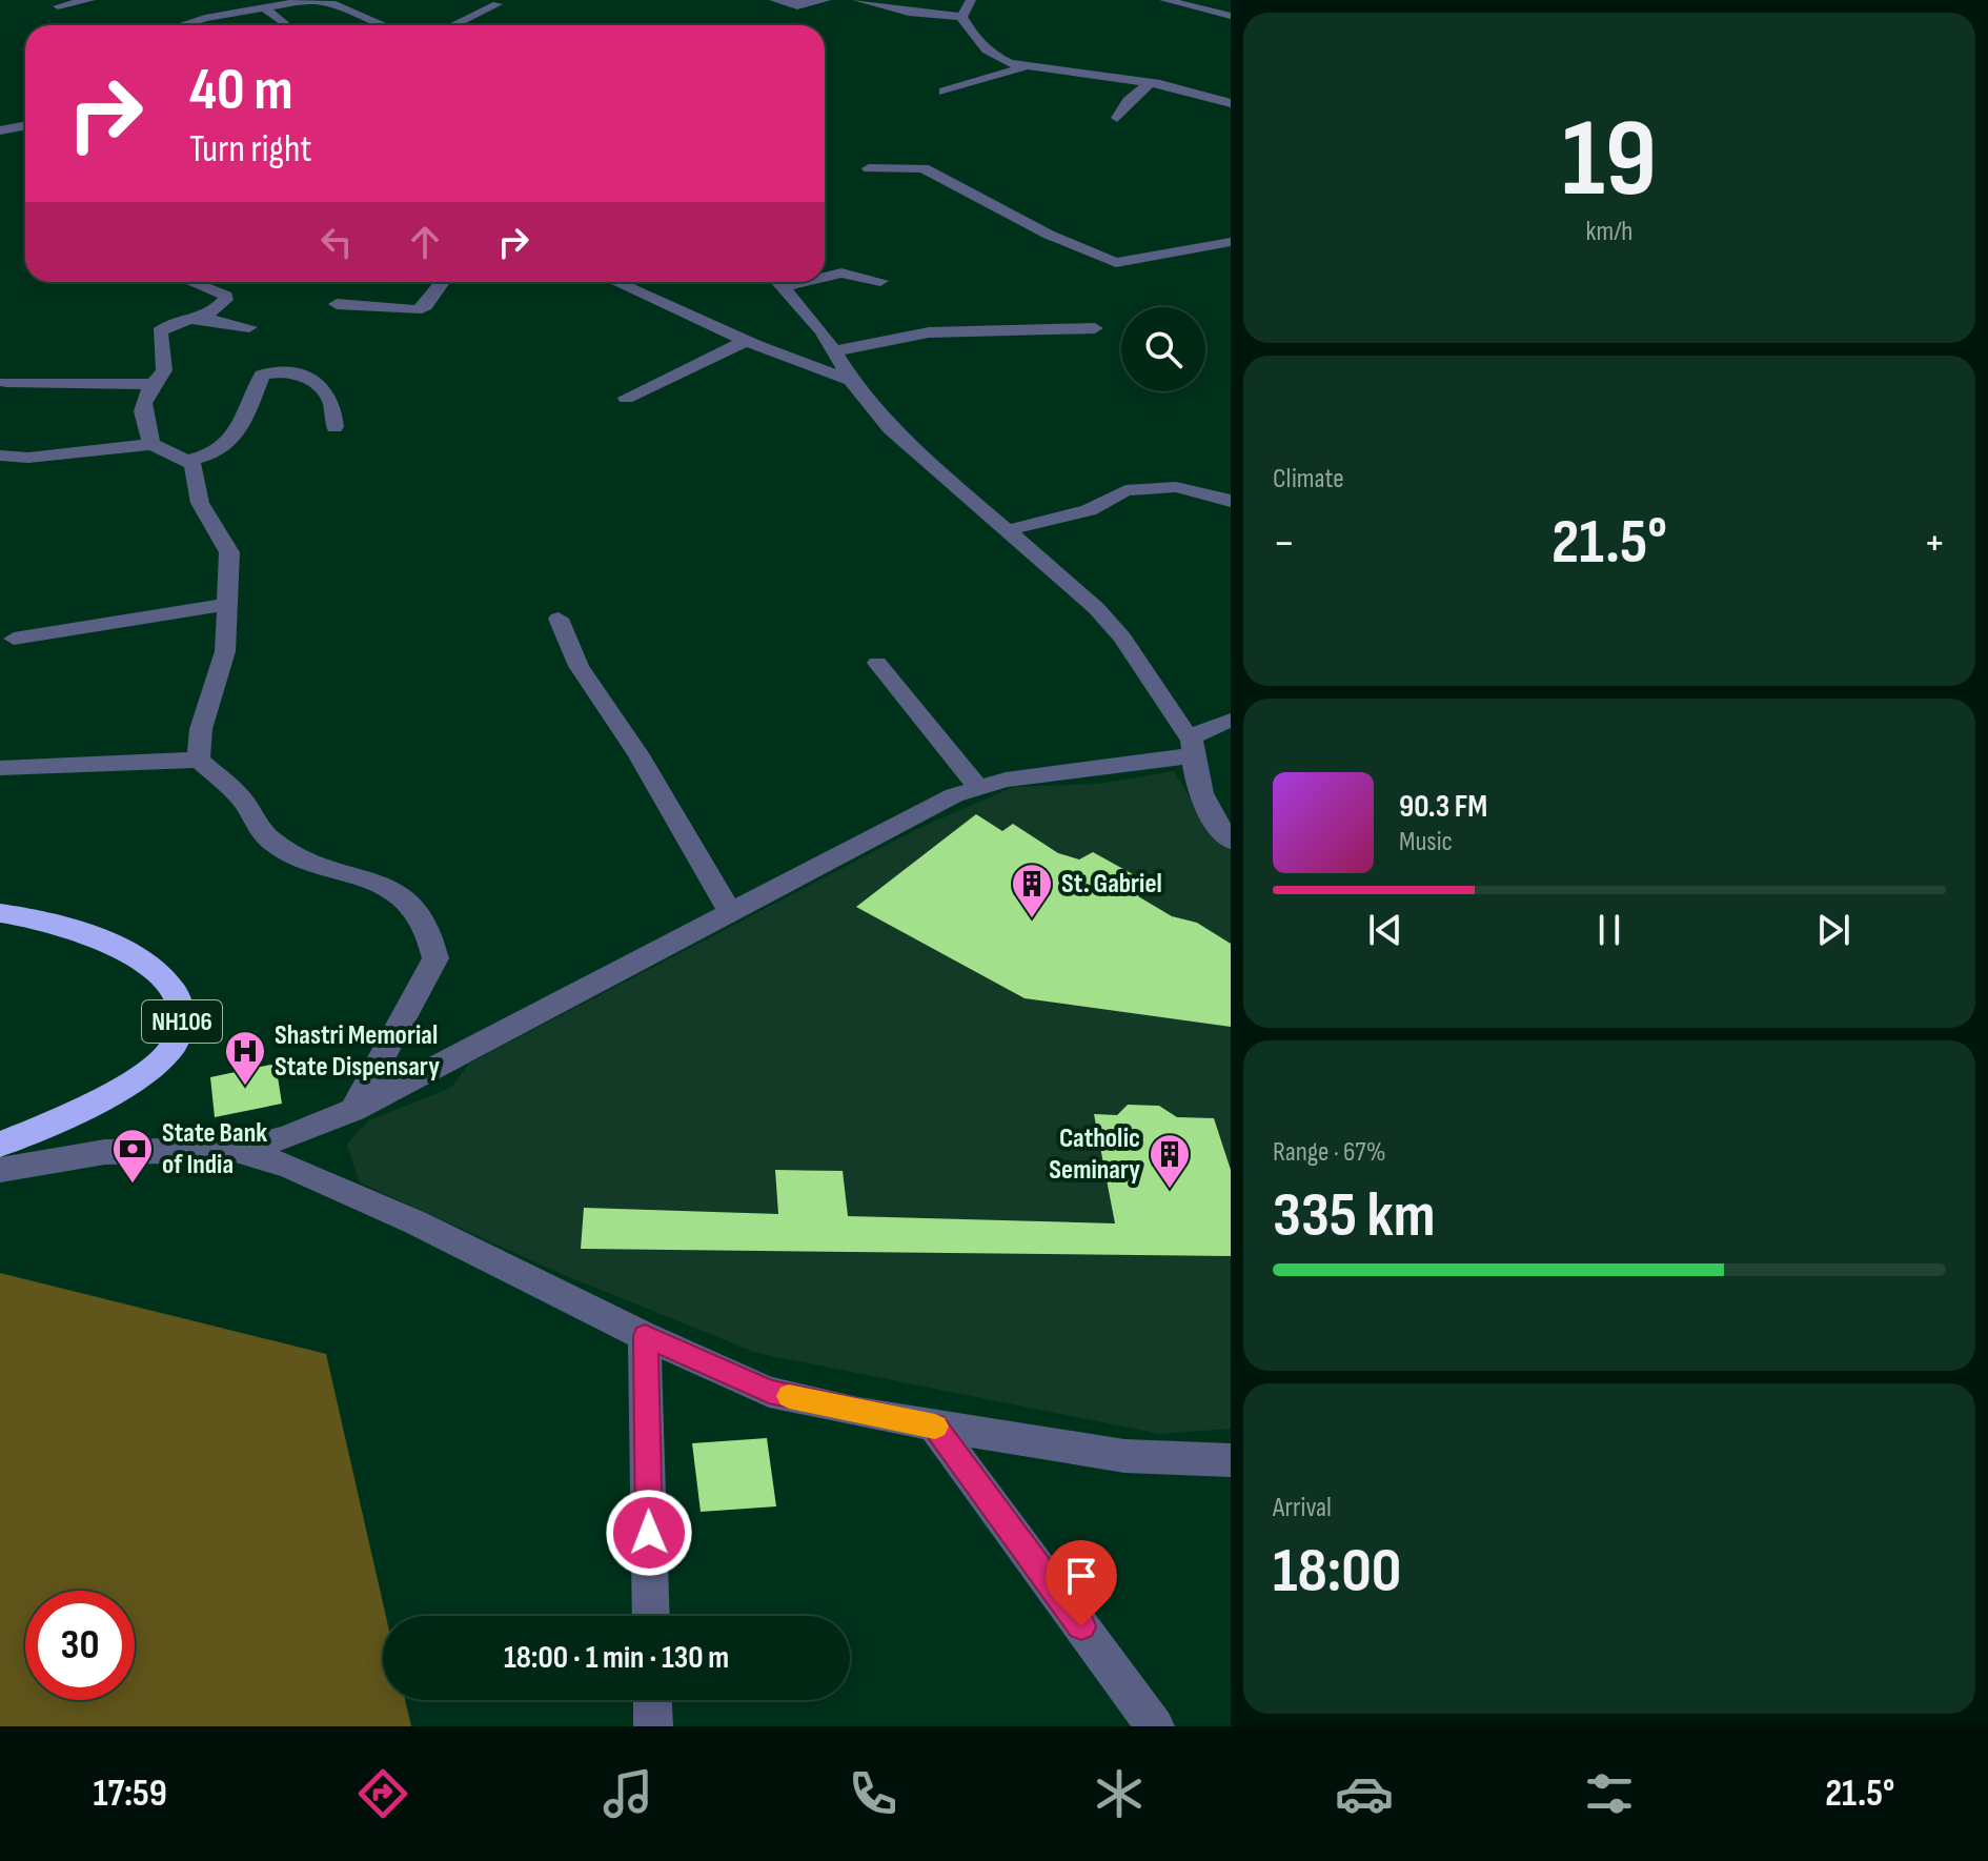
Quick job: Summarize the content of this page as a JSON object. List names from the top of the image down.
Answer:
{
  "streets": {
    "highway": ["NH106"]
  },
  "places": {
    "building": ["St. Gabriel", "Catholic Seminary"],
    "hospital": ["Shastri Memorial State Dispensary"],
    "bank": ["State Bank of India"]
  },
  "page": {
    "tile": [
      ["19", "km/h"],
      "Climate",
      ["Range · 67%", "335 km"],
      ["Arrival", "18:00"]
    ],
    "turn": ["40 m", "Turn right"],
    "heat": ["−", "21.5°", "+"],
    "song": ["90.3 FM", "Music"],
    "limit": "30",
    "trip": "18:00 · 1 min · 130 m",
    "tabs": ["17:59", "21.5°"]
  }
}
